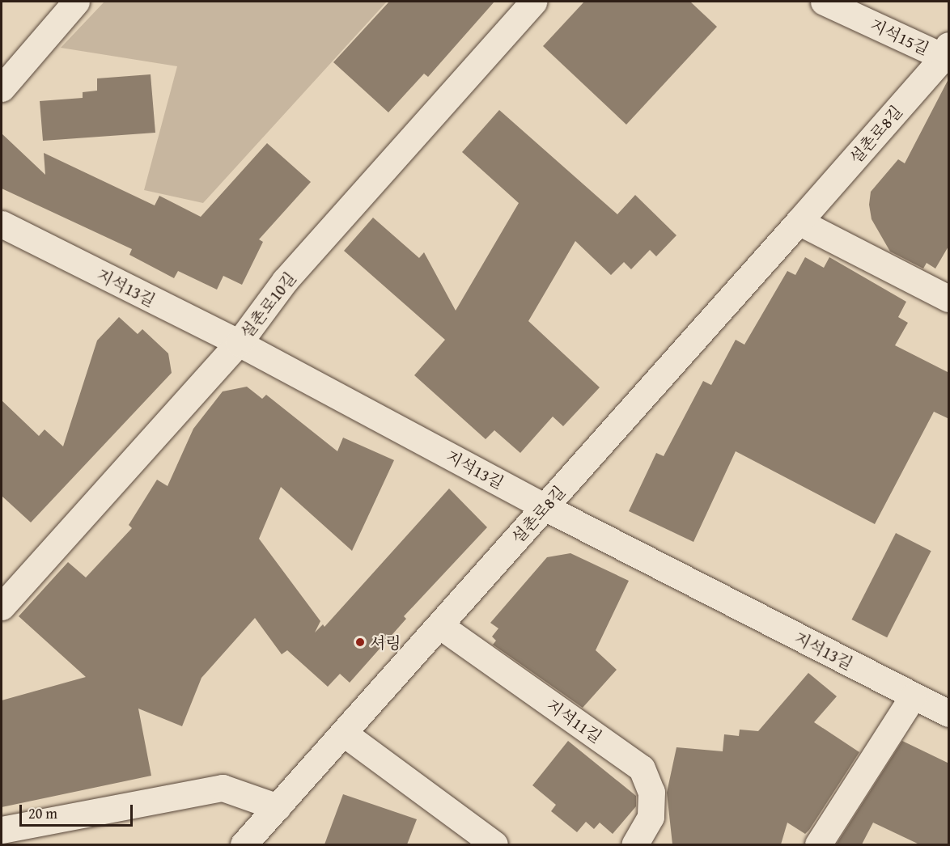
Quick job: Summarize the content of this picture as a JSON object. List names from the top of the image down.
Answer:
{
  "streets": {
    "street": [
      "지석15길",
      "설촌로8길",
      "지석13길",
      "설촌로10길",
      "지석11길"
    ]
  },
  "crossings": [
    ["지석15길", "설촌로8길"],
    ["설촌로8길", "지석13길"],
    ["설촌로8길", "지석11길"],
    ["지석13길", "설촌로10길"]
  ],
  "places": ["셔링"],
  "scale_bar": "20 m"
}
